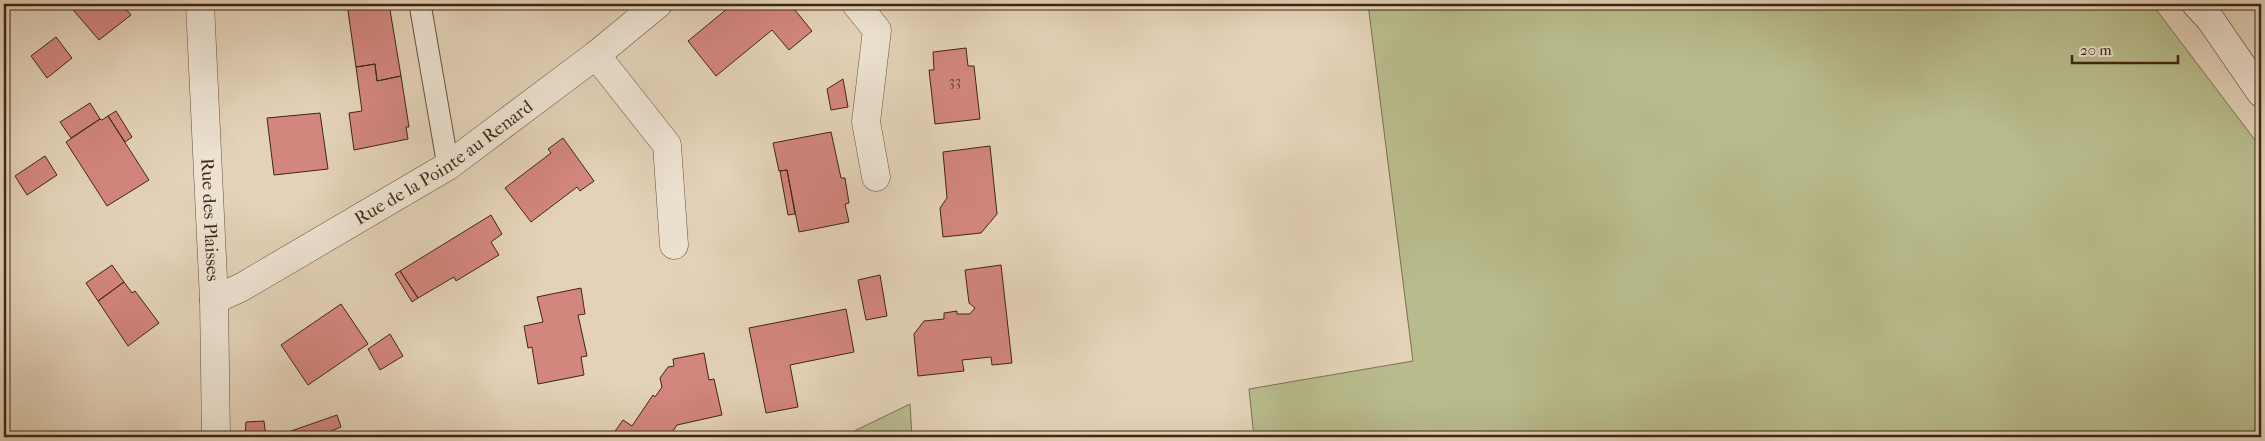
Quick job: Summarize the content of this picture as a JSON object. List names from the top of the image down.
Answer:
{
  "streets": {
    "street": ["Rue de la Pointe au Renard", "Rue des Plaisses"]
  },
  "crossings": [
    ["Rue de la Pointe au Renard", "Rue des Plaisses"]
  ],
  "house_numbers": ["33"],
  "scale_bar": "20 m"
}
